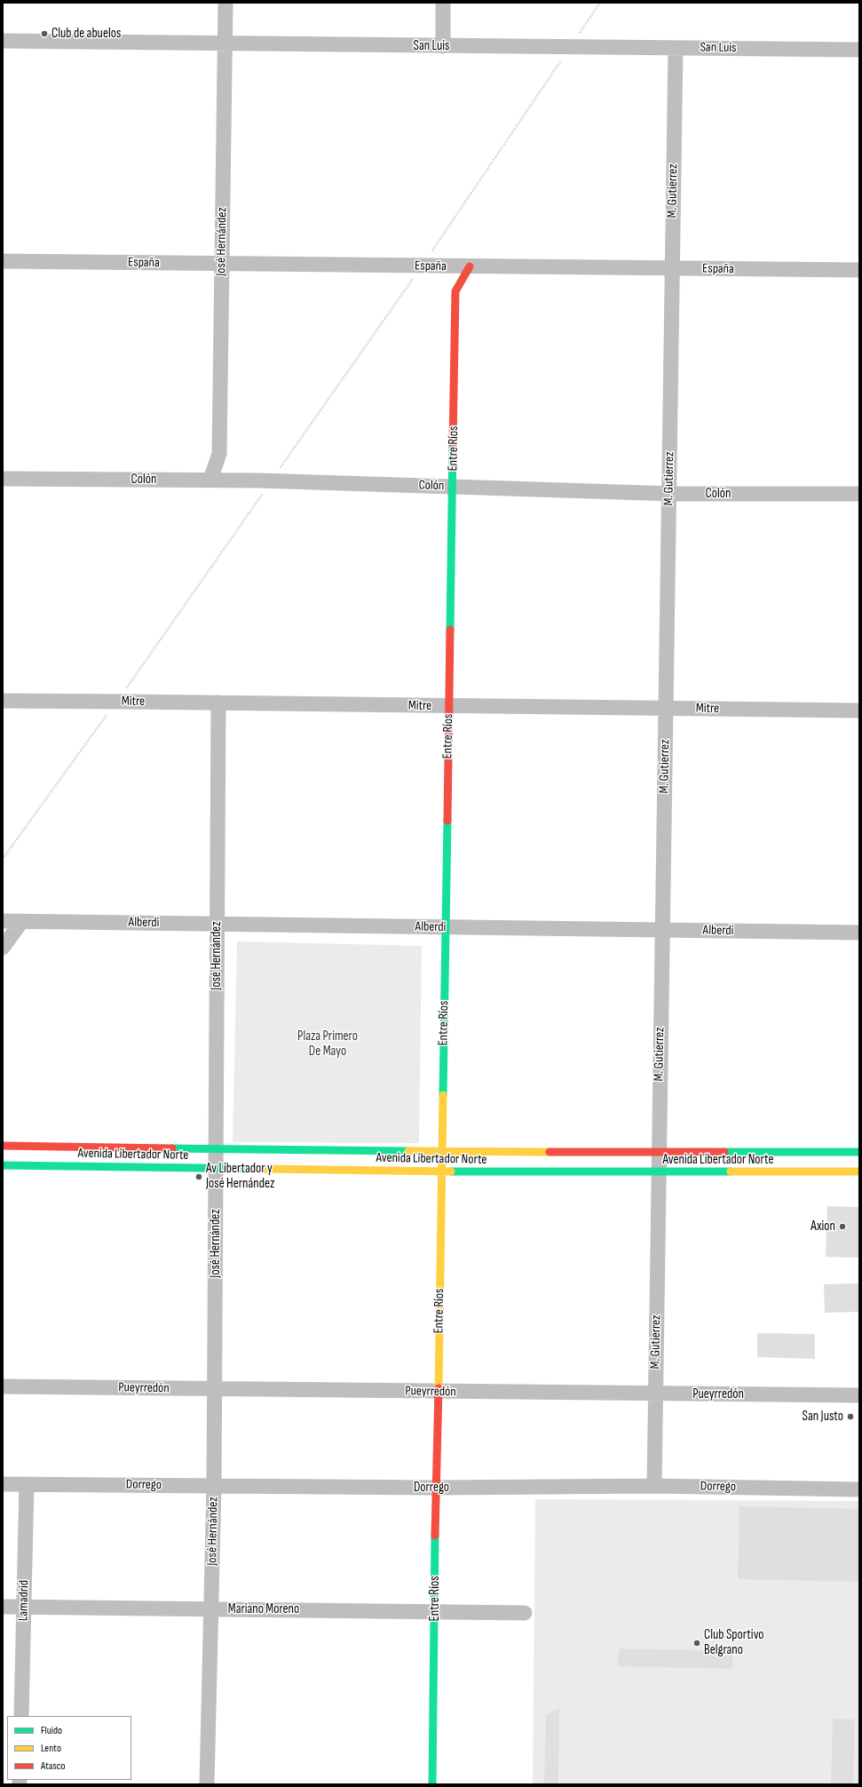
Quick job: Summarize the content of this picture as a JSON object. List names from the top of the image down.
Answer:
{
  "streets": {
    "main road": ["Entre Ríos", "Avenida Libertador Norte"],
    "street": [
      "San Luis",
      "M. Gutierrez",
      "José Hernández",
      "España",
      "Colón",
      "Mitre",
      "Alberdi",
      "Pueyrredón",
      "Dorrego",
      "Lamadrid",
      "Mariano Moreno"
    ]
  },
  "crossings": [
    ["San Luis", "M. Gutierrez"],
    ["San Luis", "José Hernández"],
    ["M. Gutierrez", "España"],
    ["M. Gutierrez", "Colón"],
    ["M. Gutierrez", "Mitre"],
    ["M. Gutierrez", "Alberdi"],
    ["M. Gutierrez", "Avenida Libertador Norte"],
    ["M. Gutierrez", "Pueyrredón"],
    ["M. Gutierrez", "Dorrego"],
    ["José Hernández", "España"],
    ["José Hernández", "Colón"],
    ["José Hernández", "Mitre"],
    ["José Hernández", "Alberdi"],
    ["José Hernández", "Avenida Libertador Norte"],
    ["José Hernández", "Pueyrredón"],
    ["José Hernández", "Dorrego"],
    ["José Hernández", "Mariano Moreno"],
    ["España", "Entre Ríos"],
    ["Entre Ríos", "Colón"],
    ["Entre Ríos", "Mitre"],
    ["Entre Ríos", "Alberdi"],
    ["Entre Ríos", "Avenida Libertador Norte"],
    ["Entre Ríos", "Pueyrredón"],
    ["Entre Ríos", "Dorrego"],
    ["Entre Ríos", "Mariano Moreno"],
    ["Dorrego", "Lamadrid"],
    ["Lamadrid", "Mariano Moreno"]
  ],
  "parks": ["Plaza Primero De Mayo"],
  "places": [
    "Club de abuelos",
    "Av Libertador y José Hernández",
    "Axion",
    "San Justo",
    "Club Sportivo Belgrano"
  ],
  "legend": ["Fluido", "Lento", "Atasco"]
}
